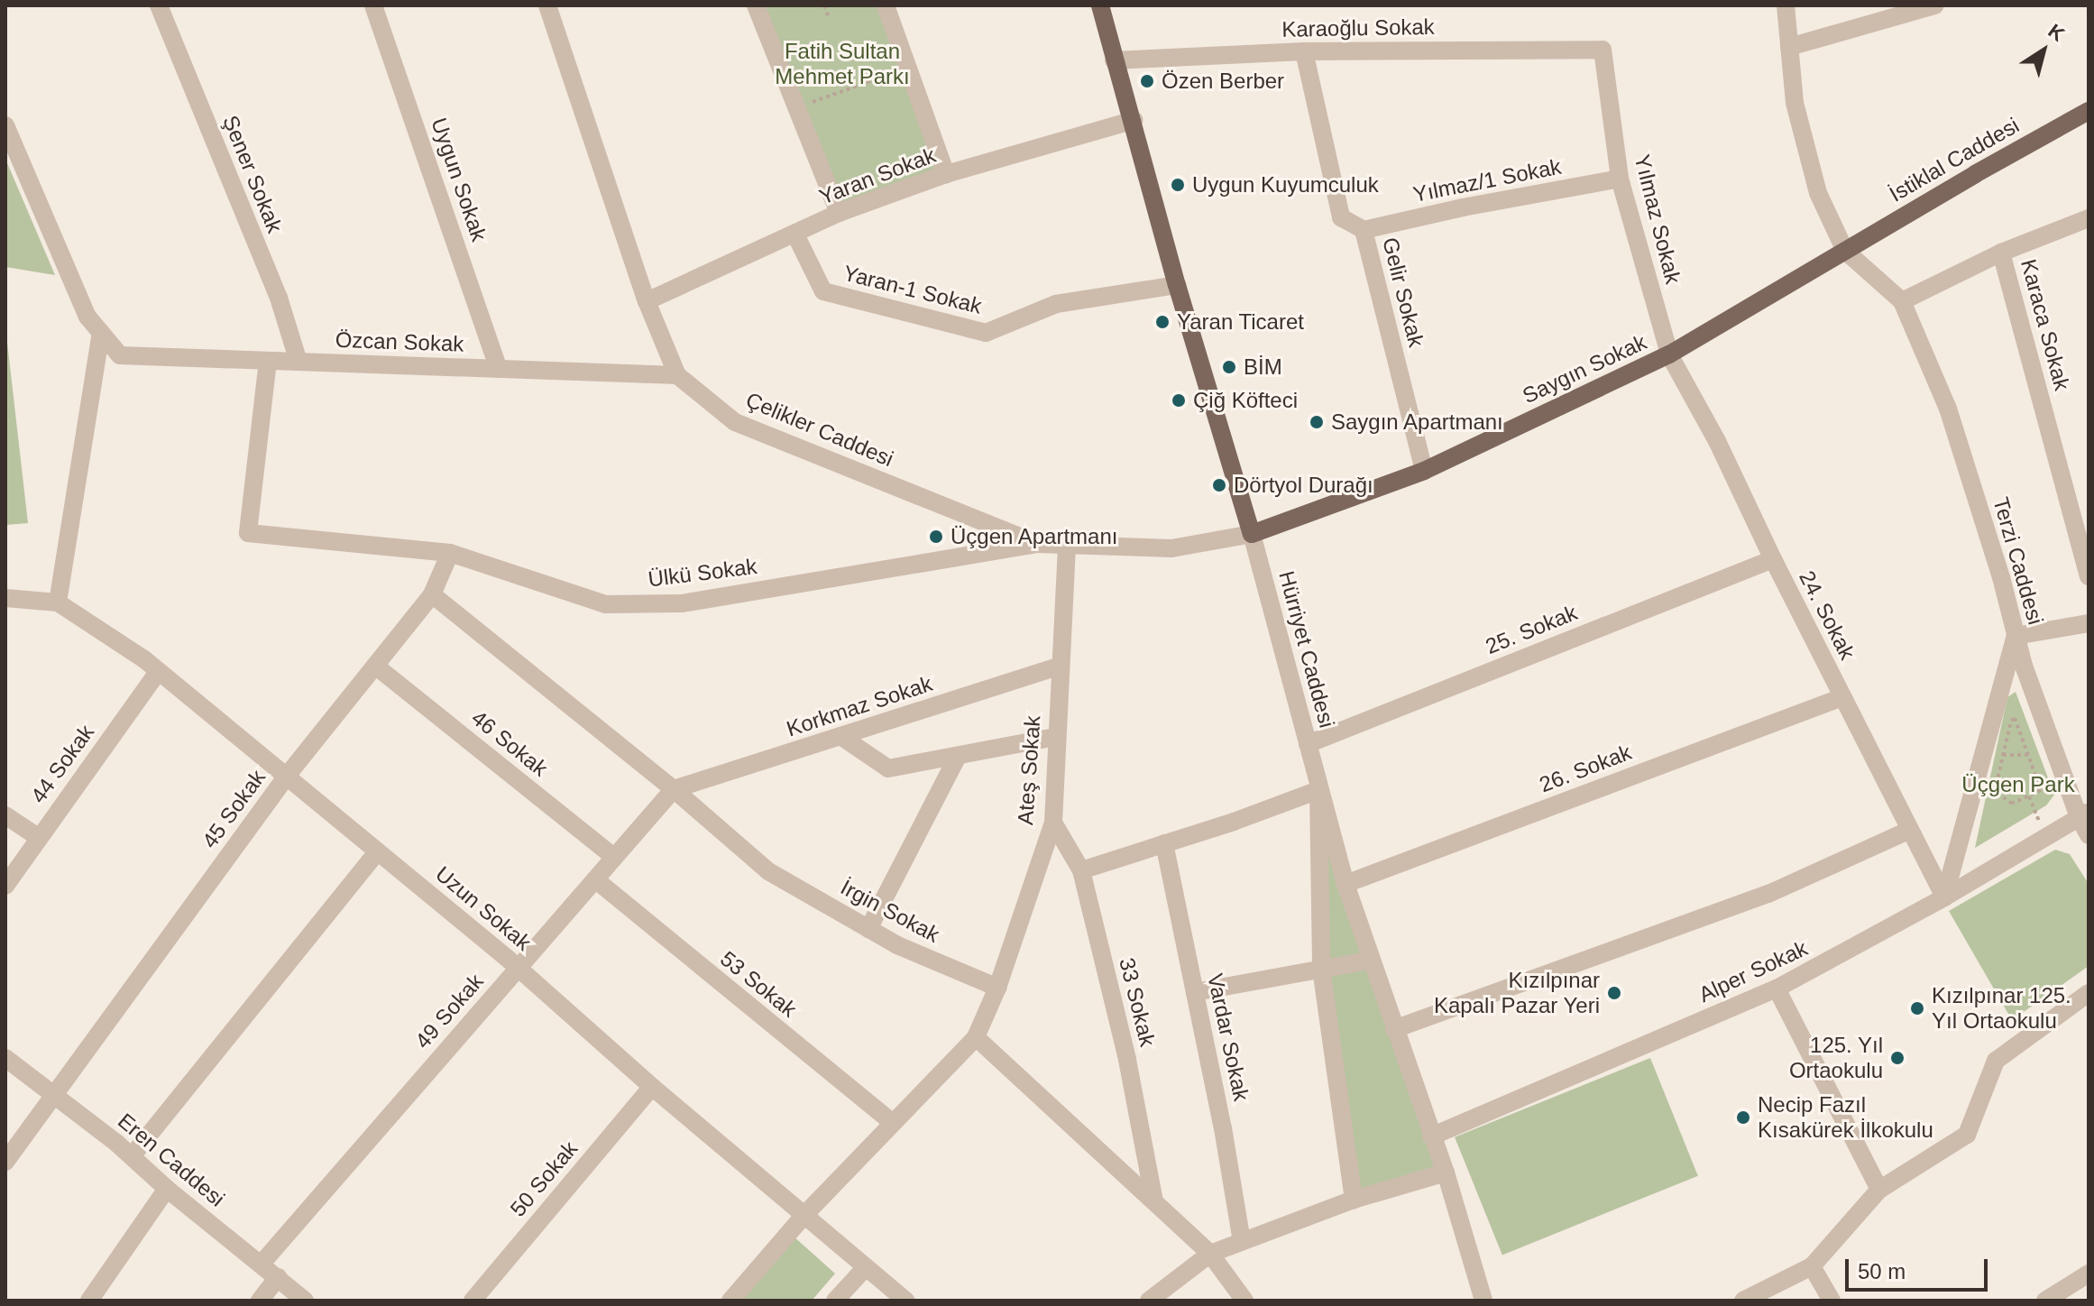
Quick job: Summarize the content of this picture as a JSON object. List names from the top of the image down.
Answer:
{
  "streets": {
    "main road": ["İstiklal Caddesi", "Saygın Sokak", "Hürriyet Caddesi"],
    "street": [
      "Karaoğlu Sokak",
      "Şener Sokak",
      "Yaran Sokak",
      "Uygun Sokak",
      "Yılmaz/1 Sokak",
      "Yılmaz Sokak",
      "Yaran-1 Sokak",
      "Gelir Sokak",
      "Karaca Sokak",
      "Özcan Sokak",
      "Çelikler Caddesi",
      "Terzi Caddesi",
      "Ülkü Sokak",
      "24. Sokak",
      "25. Sokak",
      "Korkmaz Sokak",
      "46 Sokak",
      "44 Sokak",
      "26. Sokak",
      "Ateş Sokak",
      "45 Sokak",
      "Uzun Sokak",
      "İrgin Sokak",
      "Alper Sokak",
      "53 Sokak",
      "33 Sokak",
      "49 Sokak",
      "Vardar Sokak",
      "Eren Caddesi",
      "50 Sokak"
    ]
  },
  "crossings": [
    ["Karaoğlu Sokak", "Yılmaz Sokak"],
    ["Karaoğlu Sokak", "Gelir Sokak"],
    ["Karaoğlu Sokak", "Hürriyet Caddesi"],
    ["İstiklal Caddesi", "Saygın Sokak"],
    ["Şener Sokak", "Özcan Sokak"],
    ["Yaran Sokak", "Yaran-1 Sokak"],
    ["Yaran Sokak", "Çelikler Caddesi"],
    ["Yaran Sokak", "Hürriyet Caddesi"],
    ["Uygun Sokak", "Özcan Sokak"],
    ["Yılmaz/1 Sokak", "Yılmaz Sokak"],
    ["Yılmaz/1 Sokak", "Gelir Sokak"],
    ["Yılmaz Sokak", "Saygın Sokak"],
    ["Yılmaz Sokak", "24. Sokak"],
    ["Yaran-1 Sokak", "Hürriyet Caddesi"],
    ["Gelir Sokak", "Saygın Sokak"],
    ["Özcan Sokak", "Çelikler Caddesi"],
    ["Özcan Sokak", "Ülkü Sokak"],
    ["Saygın Sokak", "Çelikler Caddesi"],
    ["Saygın Sokak", "24. Sokak"],
    ["Saygın Sokak", "Hürriyet Caddesi"],
    ["Çelikler Caddesi", "Ülkü Sokak"],
    ["Çelikler Caddesi", "Hürriyet Caddesi"],
    ["Çelikler Caddesi", "Ateş Sokak"],
    ["Terzi Caddesi", "Alper Sokak"],
    ["Ülkü Sokak", "45 Sokak"],
    ["24. Sokak", "25. Sokak"],
    ["24. Sokak", "26. Sokak"],
    ["24. Sokak", "Alper Sokak"],
    ["25. Sokak", "Hürriyet Caddesi"],
    ["Hürriyet Caddesi", "26. Sokak"],
    ["Hürriyet Caddesi", "Alper Sokak"],
    ["Korkmaz Sokak", "Ateş Sokak"],
    ["Korkmaz Sokak", "İrgin Sokak"],
    ["Korkmaz Sokak", "49 Sokak"],
    ["46 Sokak", "45 Sokak"],
    ["46 Sokak", "49 Sokak"],
    ["44 Sokak", "Uzun Sokak"],
    ["Ateş Sokak", "İrgin Sokak"],
    ["Ateş Sokak", "33 Sokak"],
    ["45 Sokak", "Uzun Sokak"],
    ["45 Sokak", "İrgin Sokak"],
    ["45 Sokak", "Eren Caddesi"],
    ["Uzun Sokak", "49 Sokak"],
    ["Uzun Sokak", "50 Sokak"],
    ["İrgin Sokak", "49 Sokak"],
    ["53 Sokak", "49 Sokak"],
    ["49 Sokak", "Eren Caddesi"]
  ],
  "parks": ["Fatih Sultan Mehmet Parkı", "Üçgen Park"],
  "places": [
    "Özen Berber",
    "Uygun Kuyumculuk",
    "Yaran Ticaret",
    "BİM",
    "Çiğ Köfteci",
    "Saygın Apartmanı",
    "Dörtyol Durağı",
    "Üçgen Apartmanı",
    "Kızılpınar Kapalı Pazar Yeri",
    "Kızılpınar 125. Yıl Ortaokulu",
    "125. Yıl Ortaokulu",
    "Necip Fazıl Kısakürek İlkokulu"
  ],
  "scale_bar": "50 m",
  "north": "top right"
}
